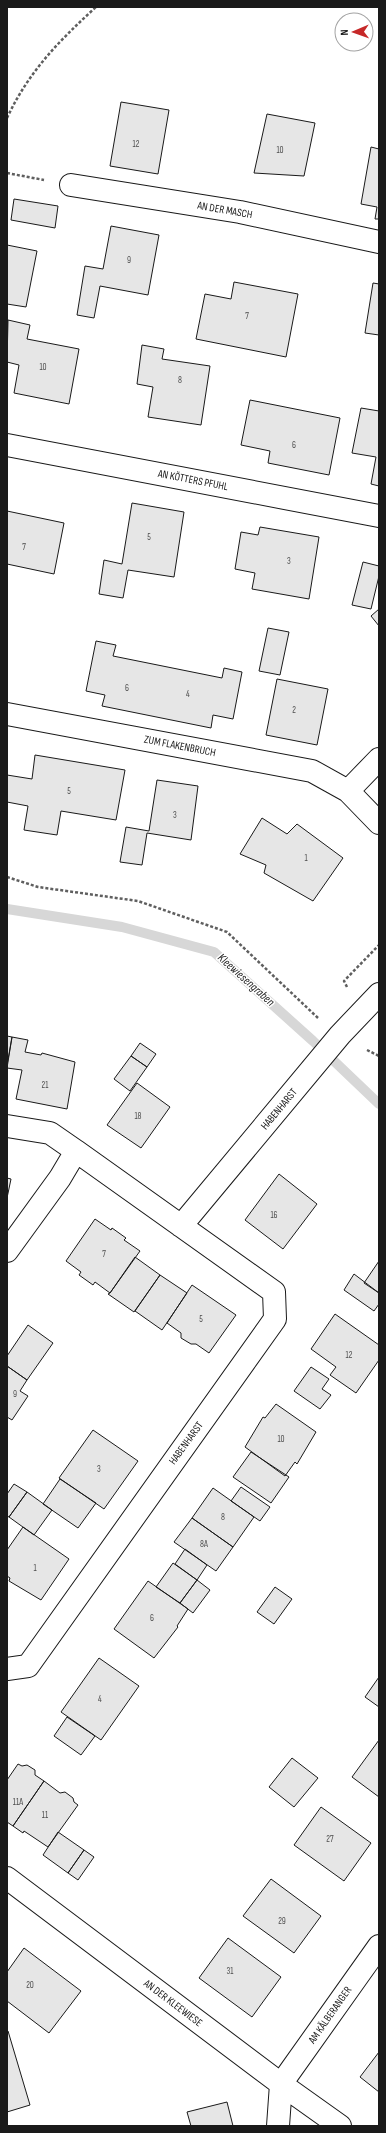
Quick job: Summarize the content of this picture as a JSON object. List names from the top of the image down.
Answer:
{
  "streets": {
    "street": [
      "AN DER MASCH",
      "AN KÖTTERS PFUHL",
      "ZUM FLAKENBRUCH",
      "HABENHARST",
      "AN DER KLEEWIESE",
      "AM KÄLBERANGER"
    ]
  },
  "crossings": [
    ["AN DER KLEEWIESE", "AM KÄLBERANGER"]
  ],
  "water": ["Kleewiesengraben"],
  "house_numbers": [
    "12",
    "10",
    "9",
    "7",
    "10",
    "8",
    "6",
    "5",
    "7",
    "3",
    "6",
    "4",
    "2",
    "5",
    "3",
    "1",
    "21",
    "18",
    "16",
    "7",
    "5",
    "12",
    "9",
    "10",
    "3",
    "8",
    "8A",
    "1",
    "6",
    "4",
    "11A",
    "11",
    "27",
    "29",
    "31",
    "20"
  ],
  "north": "left"
}
